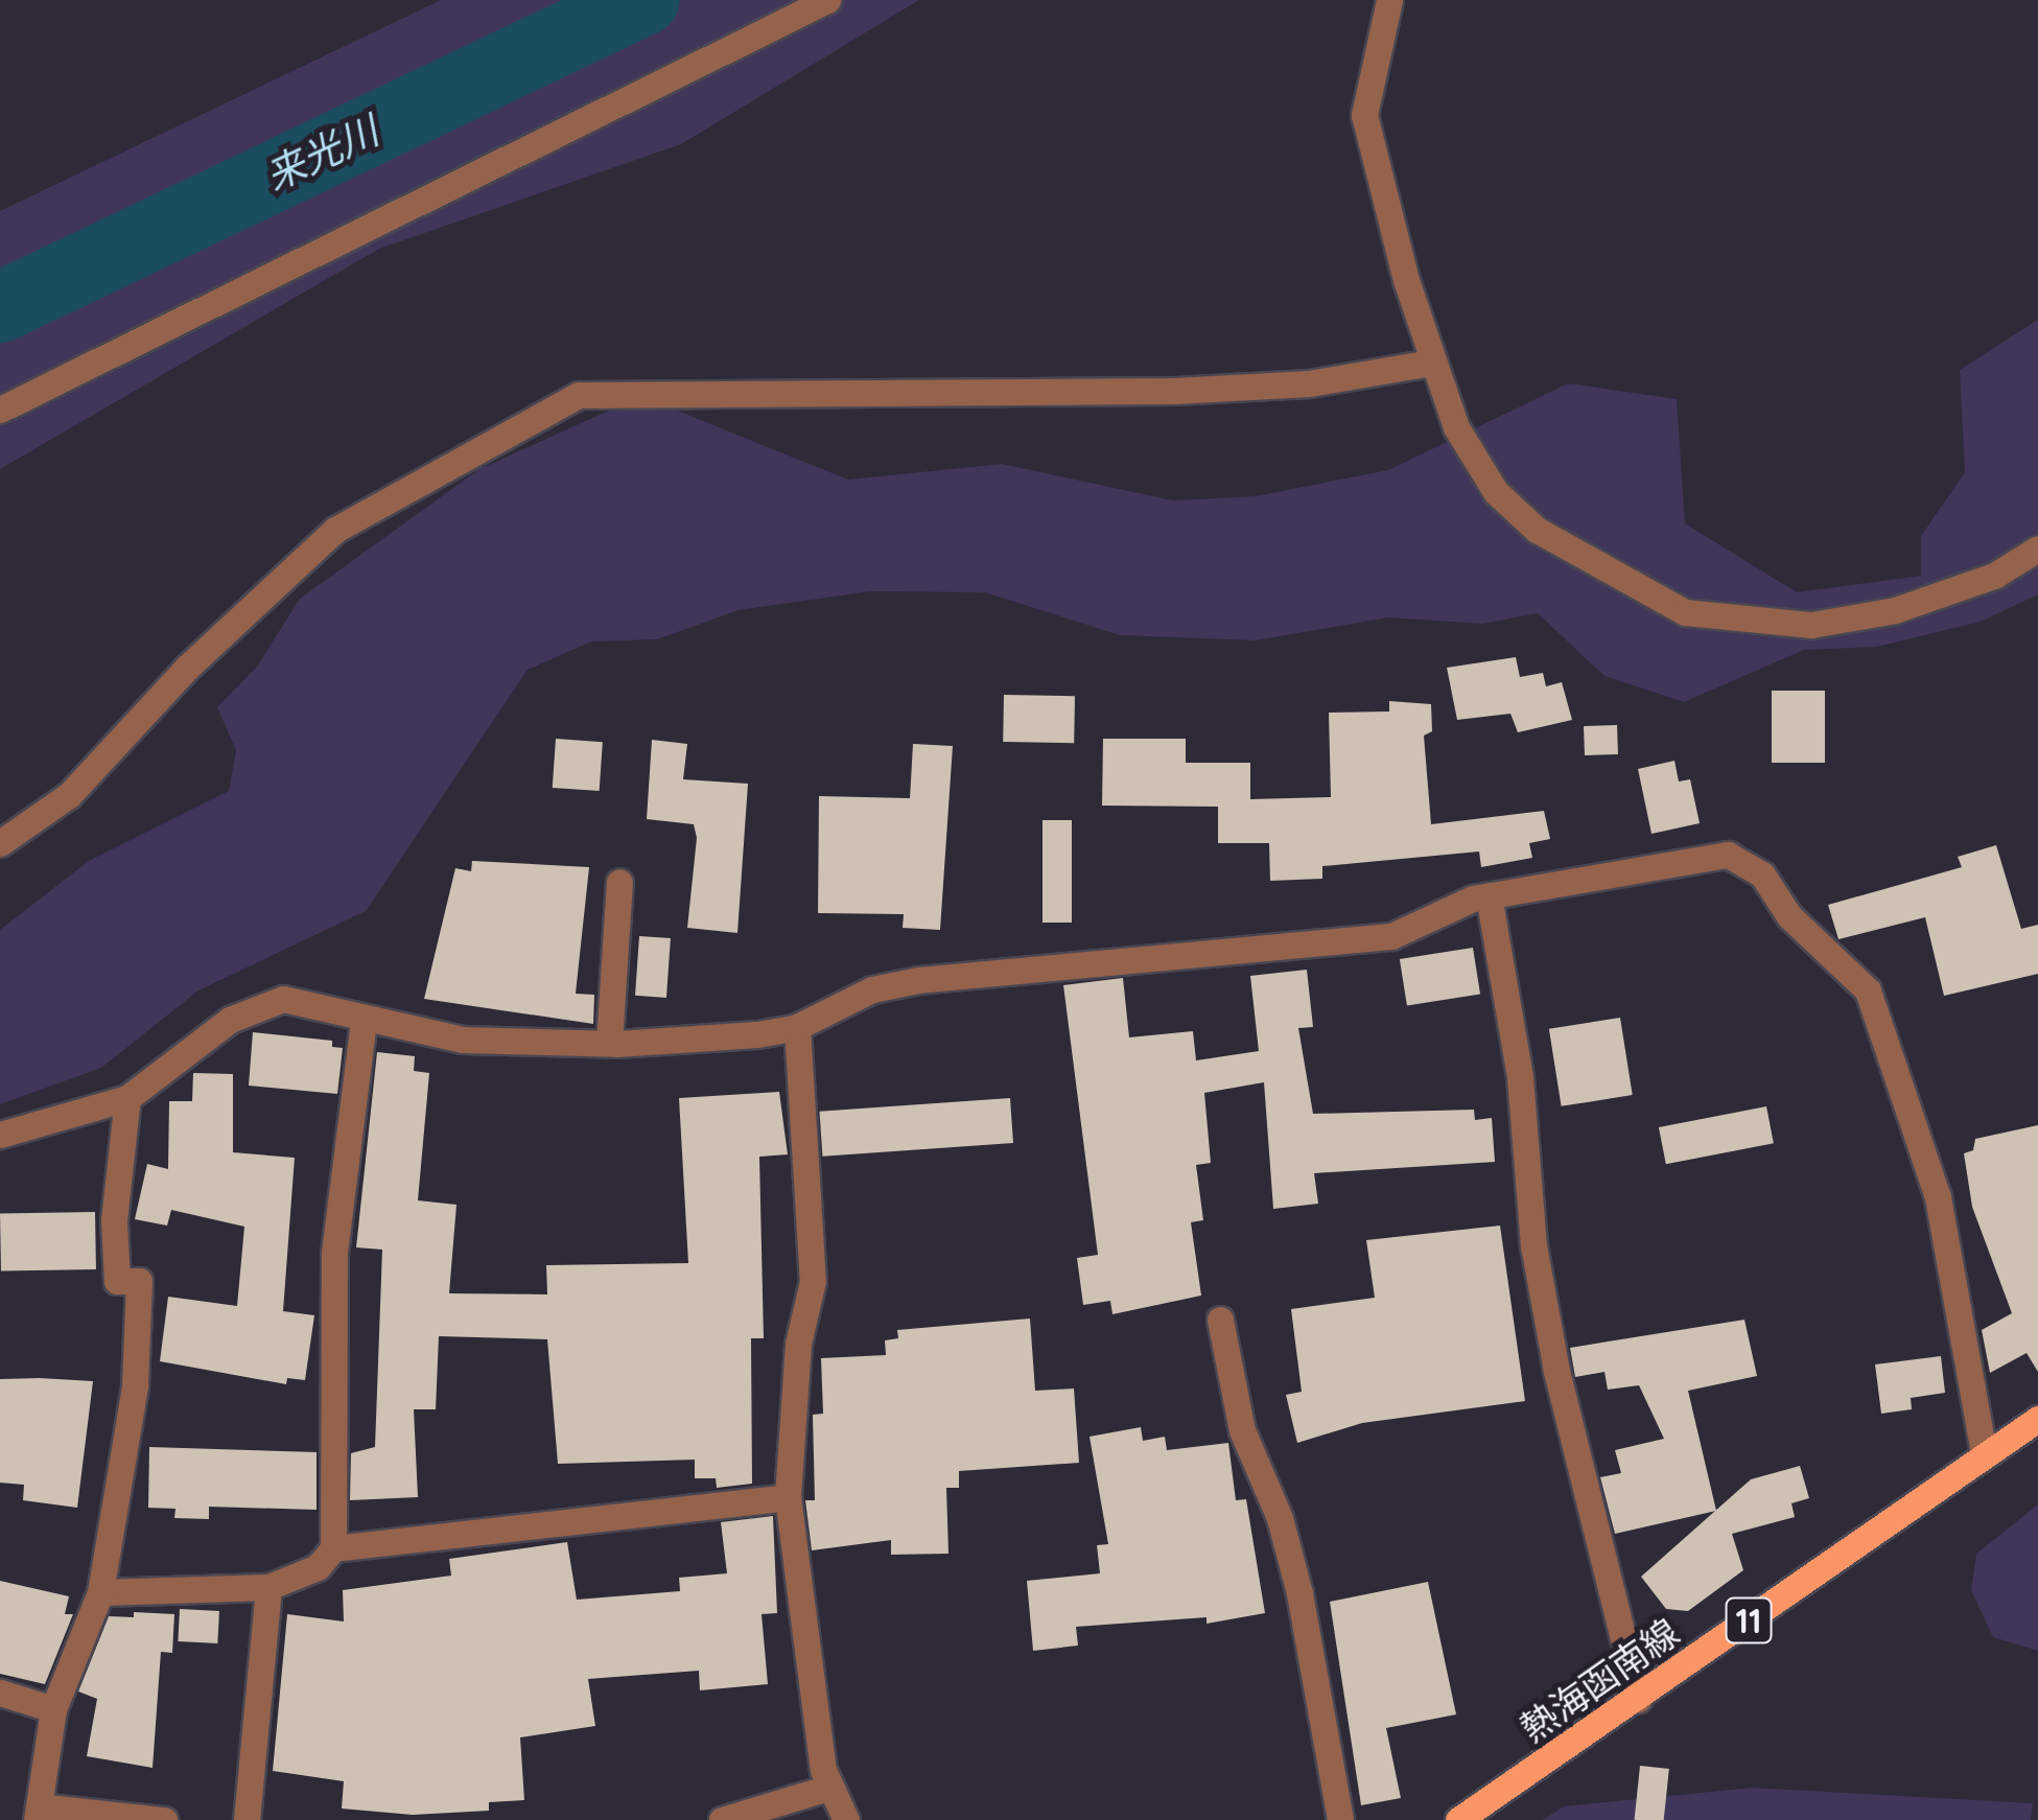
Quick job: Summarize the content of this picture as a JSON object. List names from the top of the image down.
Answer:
{
  "streets": {
    "main road": ["11", "熱海函南線"]
  },
  "water": ["来光川"]
}
